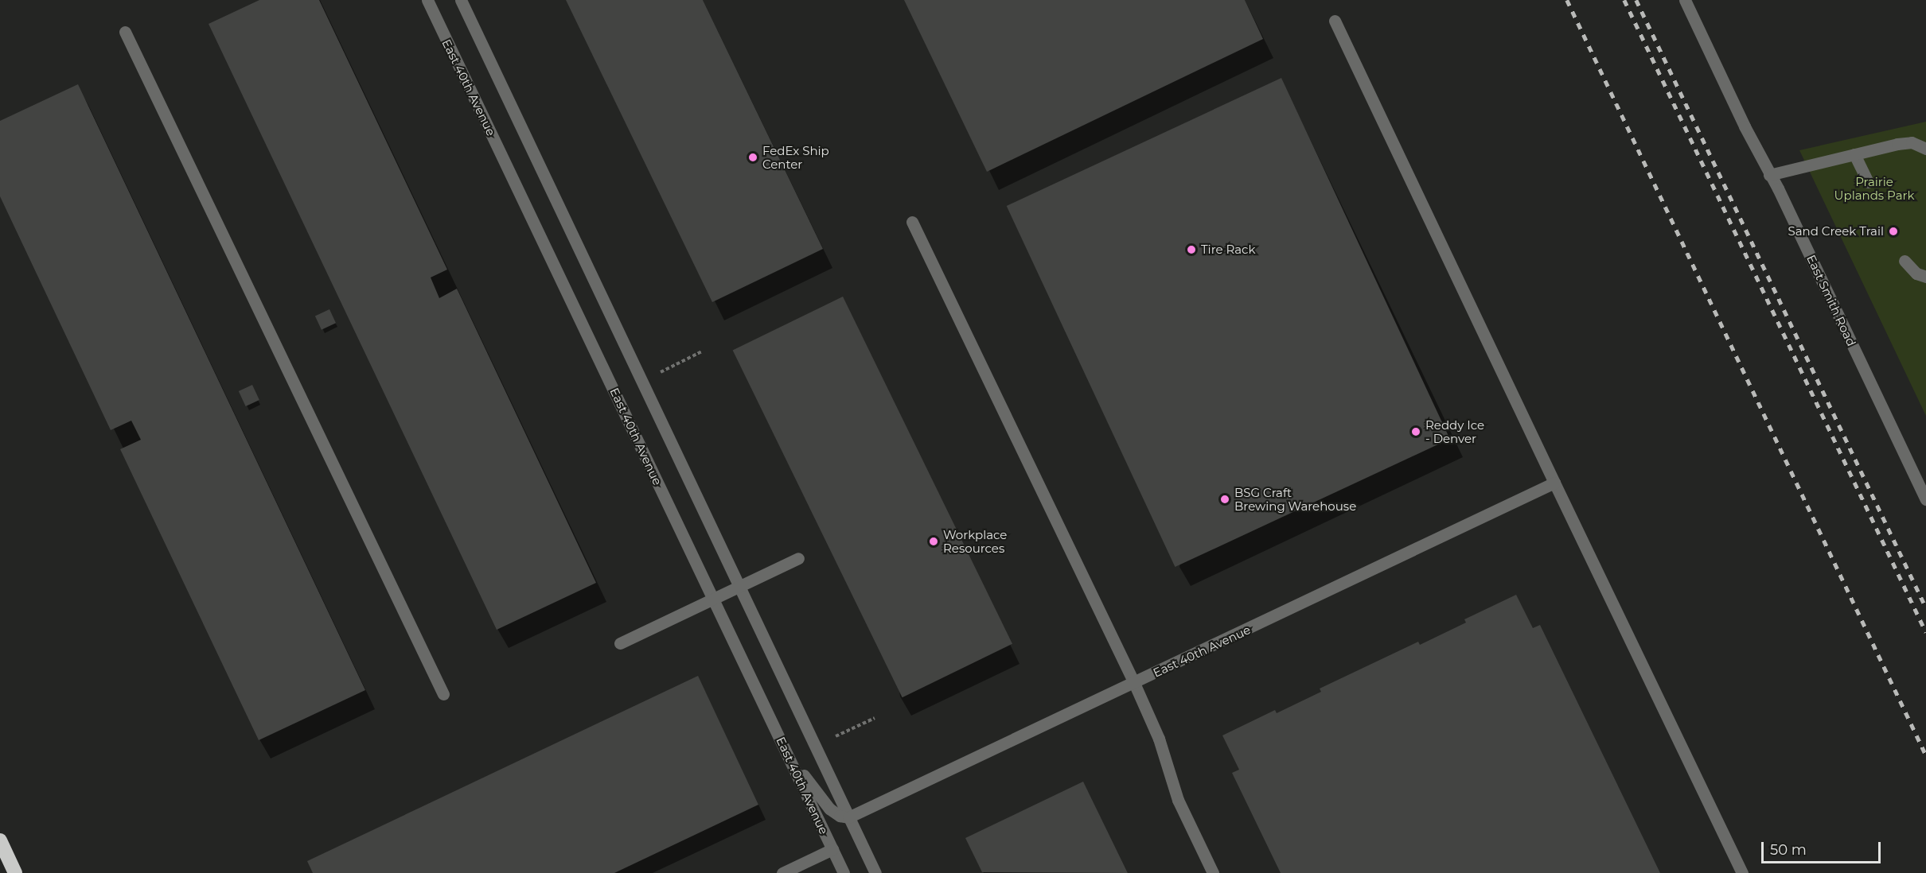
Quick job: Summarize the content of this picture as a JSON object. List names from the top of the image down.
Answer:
{
  "streets": {
    "street": ["East 40th Avenue", "East Smith Road"]
  },
  "parks": ["Prairie Uplands Park"],
  "places": [
    "FedEx Ship Center",
    "Sand Creek Trail",
    "Tire Rack",
    "Reddy Ice - Denver",
    "BSG Craft Brewing Warehouse",
    "Workplace Resources"
  ],
  "scale_bar": "50 m"
}
